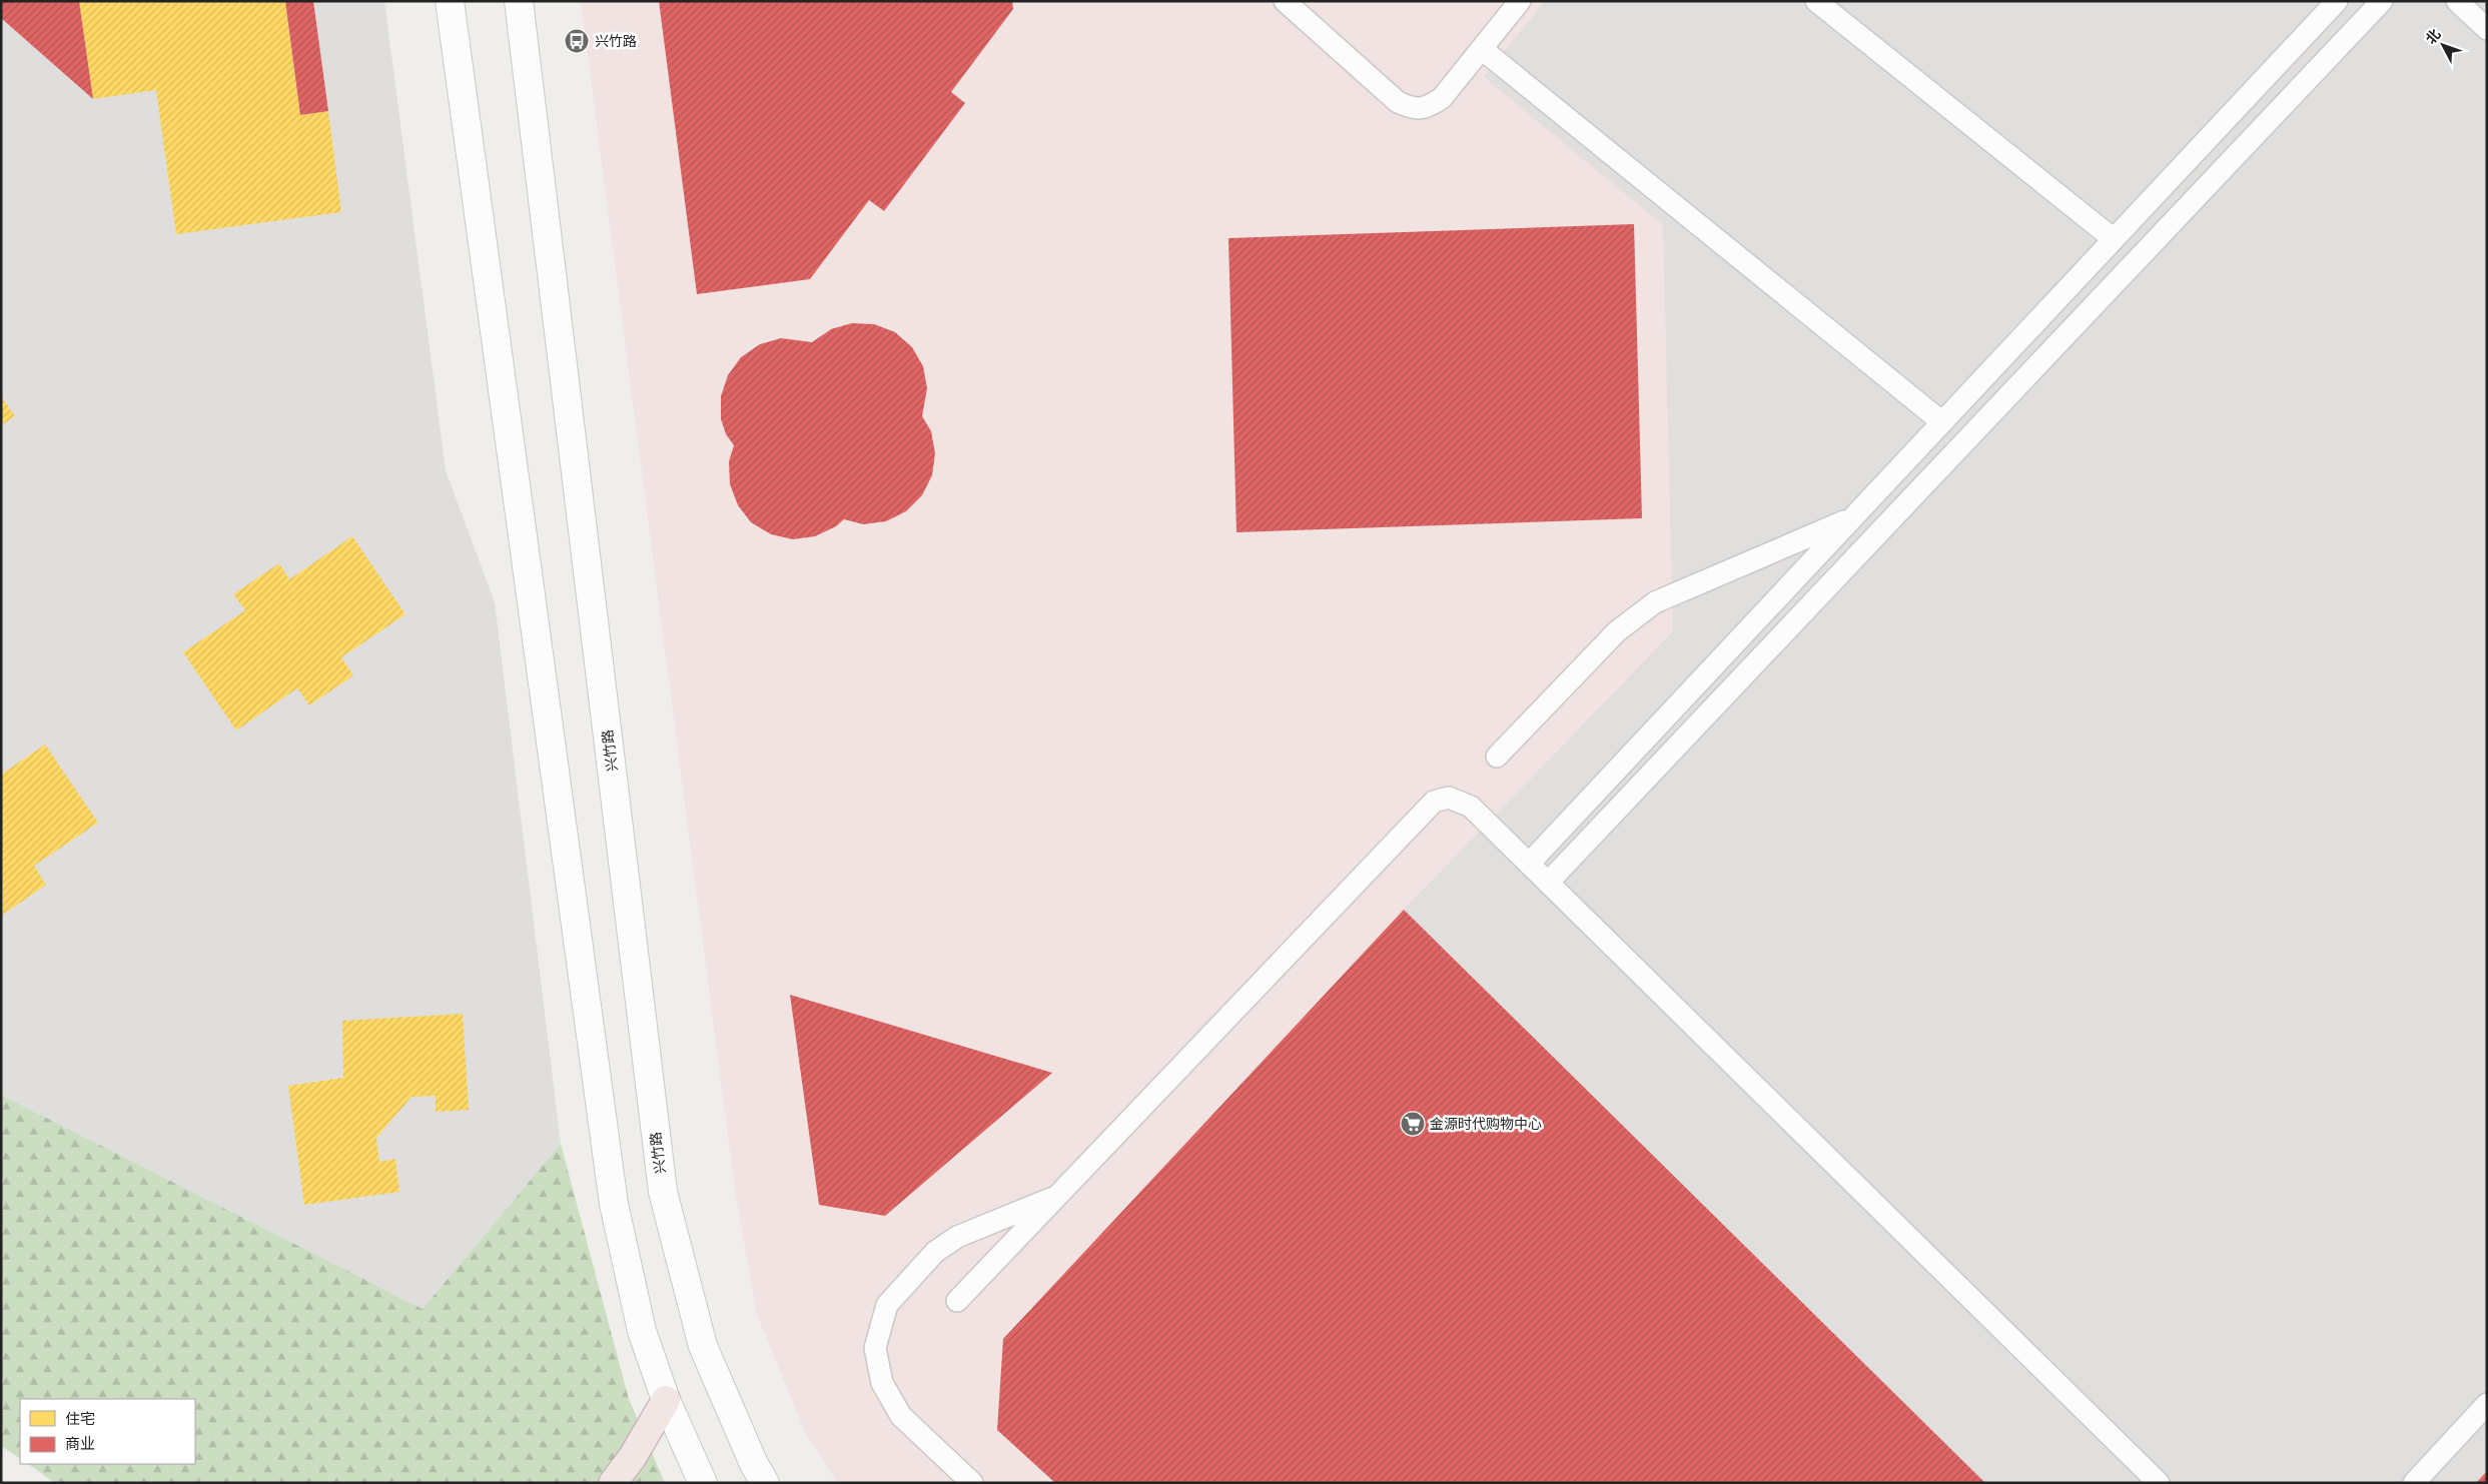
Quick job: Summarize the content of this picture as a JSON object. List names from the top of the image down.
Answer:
{
  "streets": {
    "street": ["兴竹路"]
  },
  "places": {
    "bus stop": ["兴竹路"],
    "supermarket": ["金源时代购物中心"]
  },
  "legend": ["住宅", "商业"],
  "north": "top left"
}
